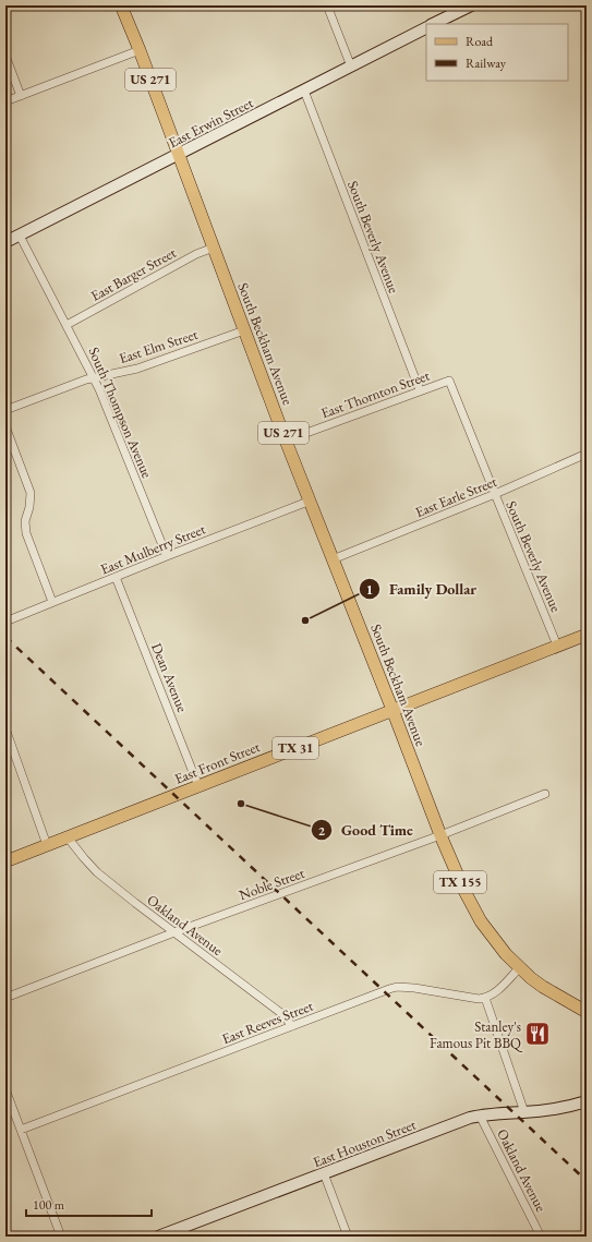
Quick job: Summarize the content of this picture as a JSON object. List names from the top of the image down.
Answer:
{
  "streets": {
    "main road": [
      "US 271",
      "East Erwin Street",
      "South Beckham Avenue",
      "TX 31",
      "East Front Street",
      "TX 155",
      "East Houston Street"
    ],
    "street": [
      "South Beverly Avenue",
      "East Barger Street",
      "East Elm Street",
      "East Thornton Street",
      "South Thompson Avenue",
      "East Earle Street",
      "East Mulberry Street",
      "Dean Avenue",
      "Noble Street",
      "Oakland Avenue",
      "East Reeves Street"
    ]
  },
  "crossings": [
    ["US 271", "East Erwin Street"],
    ["US 271", "South Beckham Avenue"],
    ["East Erwin Street", "South Beverly Avenue"],
    ["East Erwin Street", "South Beckham Avenue"],
    ["East Erwin Street", "South Thompson Avenue"],
    ["South Beverly Avenue", "East Thornton Street"],
    ["South Beverly Avenue", "East Earle Street"],
    ["South Beverly Avenue", "East Front Street"],
    ["East Barger Street", "South Beckham Avenue"],
    ["East Barger Street", "South Thompson Avenue"],
    ["South Beckham Avenue", "East Elm Street"],
    ["South Beckham Avenue", "East Thornton Street"],
    ["South Beckham Avenue", "East Earle Street"],
    ["South Beckham Avenue", "East Mulberry Street"],
    ["South Beckham Avenue", "East Front Street"],
    ["South Beckham Avenue", "Noble Street"],
    ["East Elm Street", "South Thompson Avenue"],
    ["South Thompson Avenue", "East Mulberry Street"],
    ["East Mulberry Street", "Dean Avenue"],
    ["Dean Avenue", "East Front Street"],
    ["East Front Street", "Oakland Avenue"],
    ["Noble Street", "Oakland Avenue"],
    ["Oakland Avenue", "East Reeves Street"],
    ["Oakland Avenue", "East Houston Street"]
  ],
  "places": {
    "other": ["Family Dollar", "Good Time"],
    "restaurant": ["Stanley's Famous Pit BBQ"]
  },
  "legend": ["Road", "Railway"],
  "scale_bar": "100 m"
}
